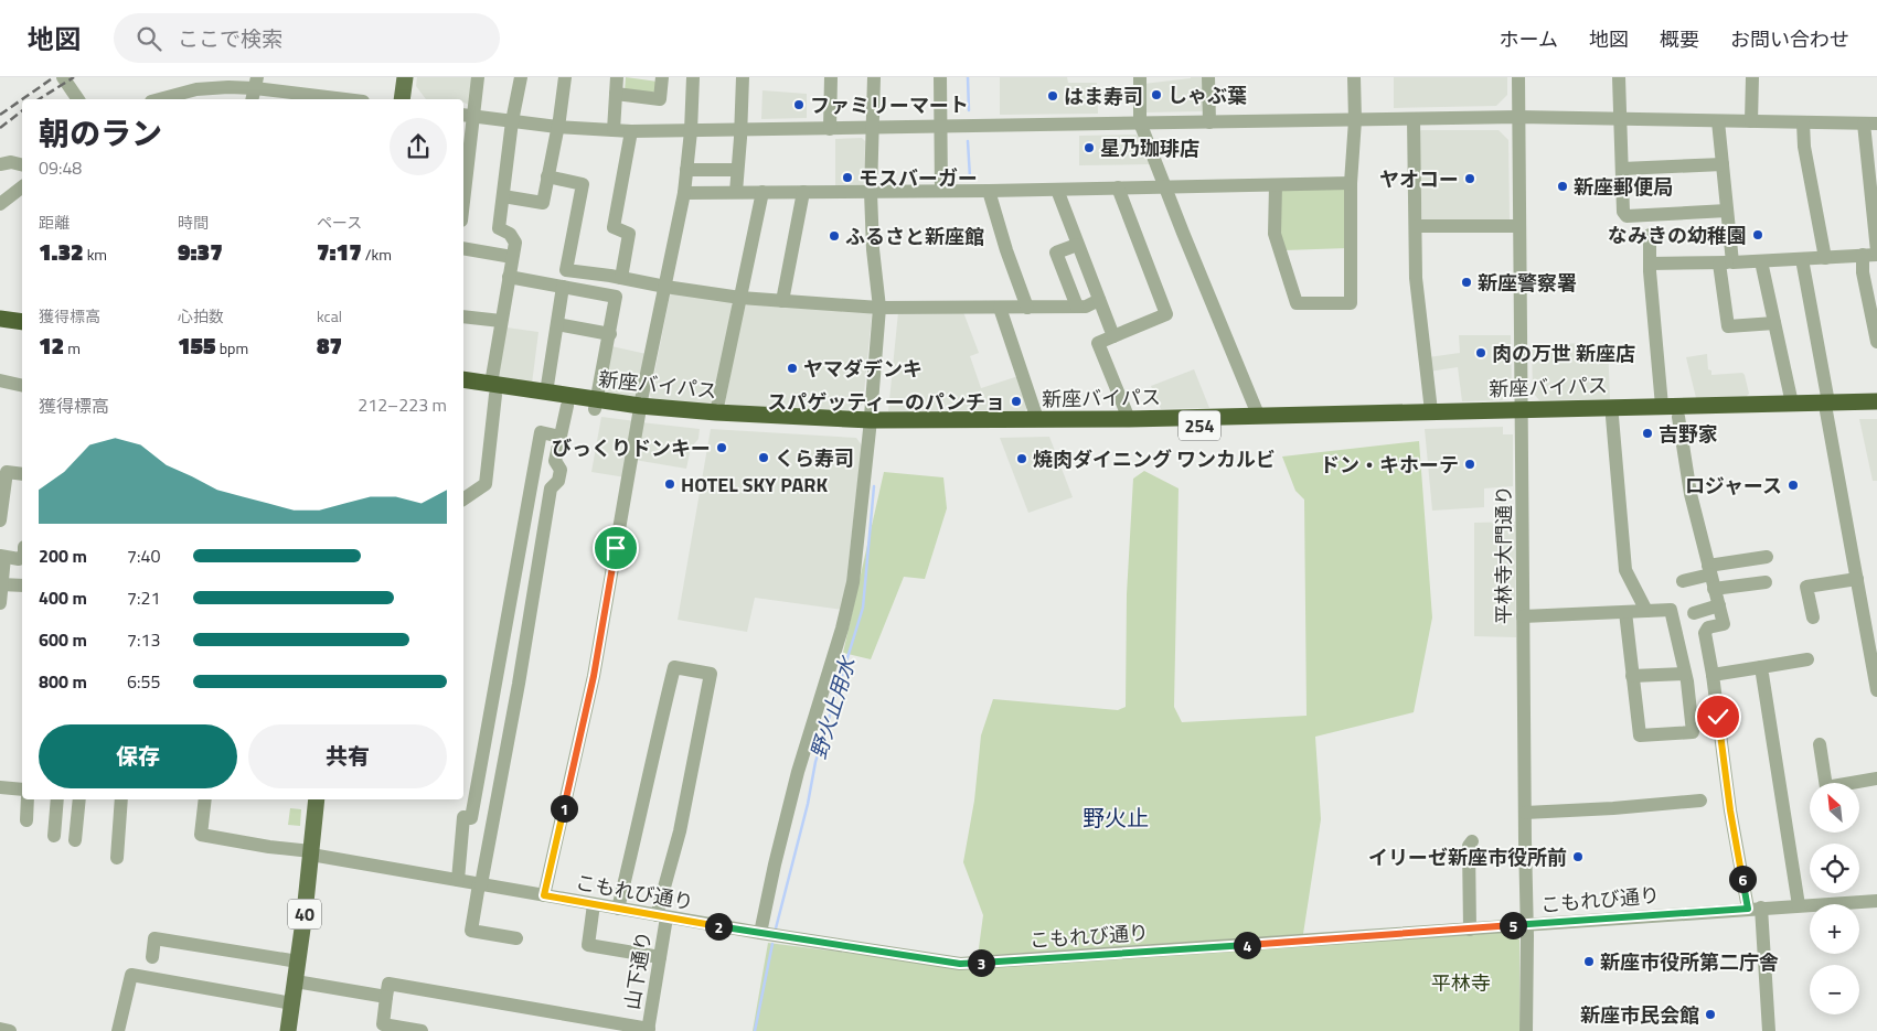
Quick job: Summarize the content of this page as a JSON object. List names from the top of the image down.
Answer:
{
  "streets": {
    "highway": ["新座バイパス", "254"],
    "main road": ["40"],
    "street": ["平林寺大門通り", "こもれび通り", "山下通り"]
  },
  "crossings": [
    ["新座バイパス", "平林寺大門通り"],
    ["平林寺大門通り", "こもれび通り"],
    ["こもれび通り", "40"],
    ["こもれび通り", "山下通り"]
  ],
  "districts": ["野火止"],
  "water": ["野火止用水"],
  "parks": ["平林寺"],
  "places": [
    "しゃぶ葉",
    "はま寿司",
    "ファミリーマート",
    "星乃珈琲店",
    "モスバーガー",
    "ヤオコー",
    "新座郵便局",
    "なみきの幼稚園",
    "ふるさと新座館",
    "新座警察署",
    "肉の万世 新座店",
    "ヤマダデンキ",
    "スパゲッティーのパンチョ",
    "吉野家",
    "びっくりドンキー",
    "くら寿司",
    "焼肉ダイニング ワンカルビ",
    "ドン・キホーテ",
    "HOTEL SKY PARK",
    "ロジャース",
    "イリーゼ新座市役所前",
    "新座市役所第二庁舎",
    "新座市民会館"
  ],
  "north": "top left",
  "page": {
    "header": "地図",
    "search": "ここで検索",
    "nav": [
      "ホーム",
      "地図",
      "概要",
      "お問い合わせ"
    ],
    "heading": ["朝のラン", "09:48"],
    "stats": [
      ["距離", "1.32 km"],
      ["時間", "9:37"],
      ["ペース", "7:17 /km"],
      ["獲得標高", "12 m"],
      ["心拍数", "155 bpm"],
      ["kcal", "87"]
    ],
    "chart": ["獲得標高", "212–223 m"],
    "list": [
      {
        "name": "200 m",
        "note": "7:40"
      },
      {
        "name": "400 m",
        "note": "7:21"
      },
      {
        "name": "600 m",
        "note": "7:13"
      },
      {
        "name": "800 m",
        "note": "6:55"
      }
    ],
    "buttons": ["保存", "共有"],
    "map_buttons": ["+", "−"],
    "pins": [
      "1",
      "6",
      "5",
      "2",
      "4",
      "3"
    ]
  }
}
